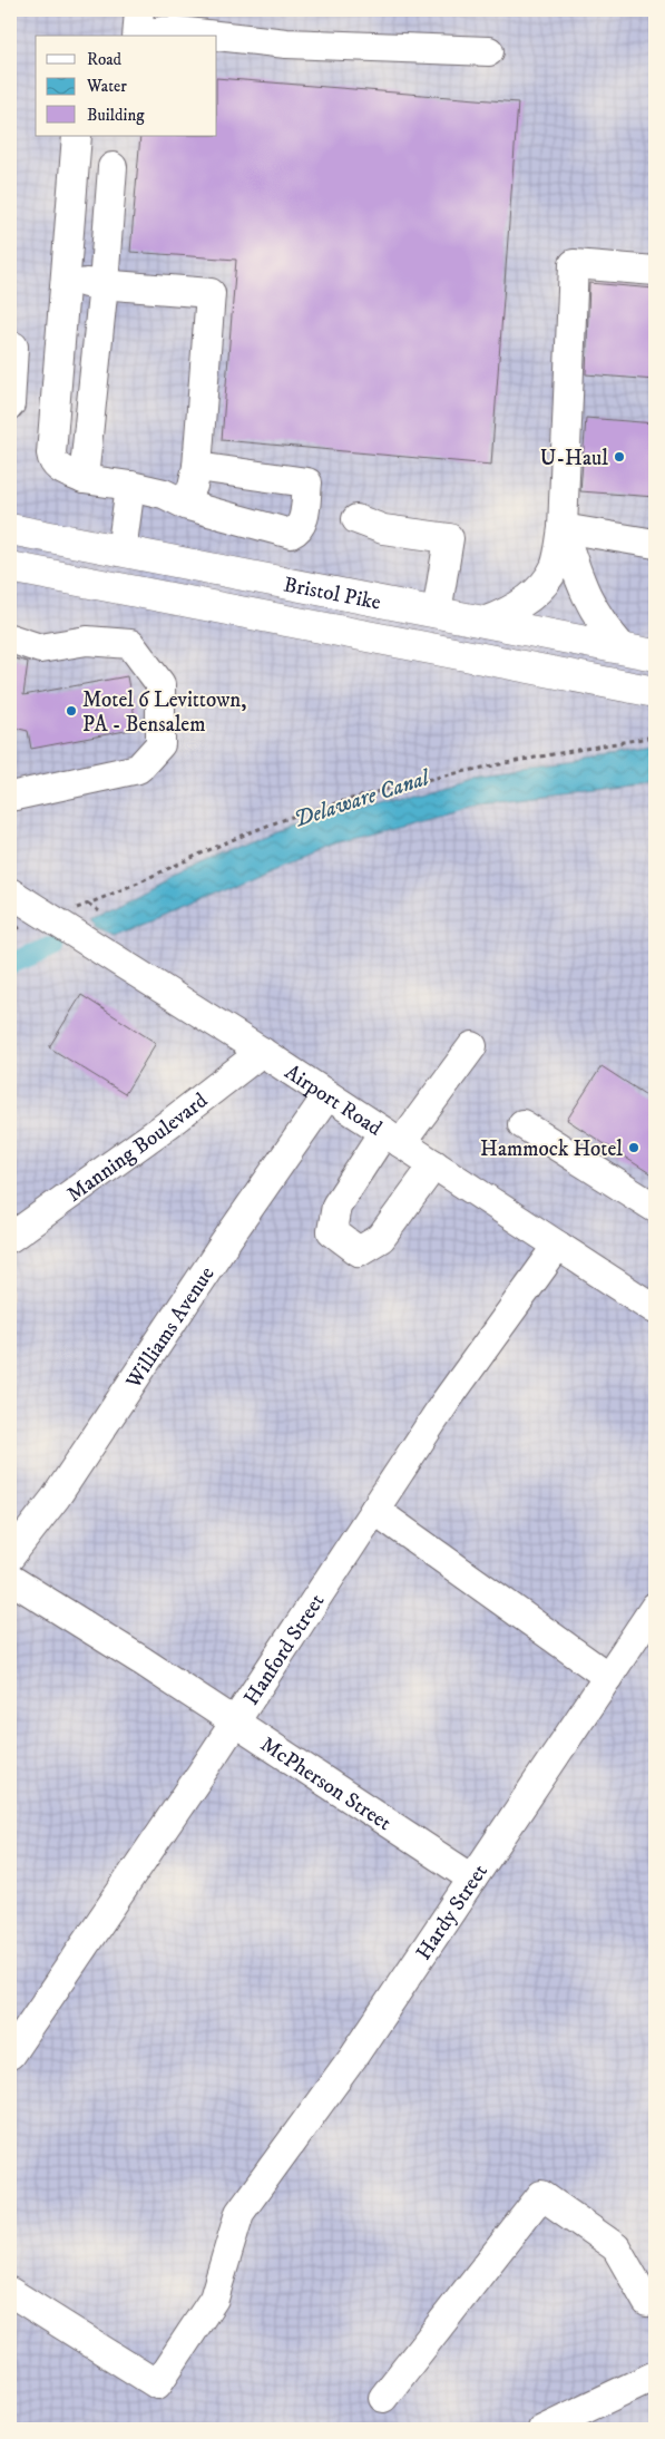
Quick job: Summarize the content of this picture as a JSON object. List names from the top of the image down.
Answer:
{
  "streets": {
    "highway": ["Bristol Pike"],
    "street": [
      "Airport Road",
      "Manning Boulevard",
      "Williams Avenue",
      "Hanford Street",
      "McPherson Street",
      "Hardy Street"
    ]
  },
  "crossings": [
    ["Airport Road", "Manning Boulevard"],
    ["Airport Road", "Williams Avenue"],
    ["Airport Road", "Hanford Street"],
    ["Hanford Street", "McPherson Street"],
    ["McPherson Street", "Hardy Street"]
  ],
  "water": ["Delaware Canal"],
  "places": ["U-Haul", "Motel 6 Levittown, PA - Bensalem", "Hammock Hotel"],
  "legend": ["Road", "Water", "Building"]
}
